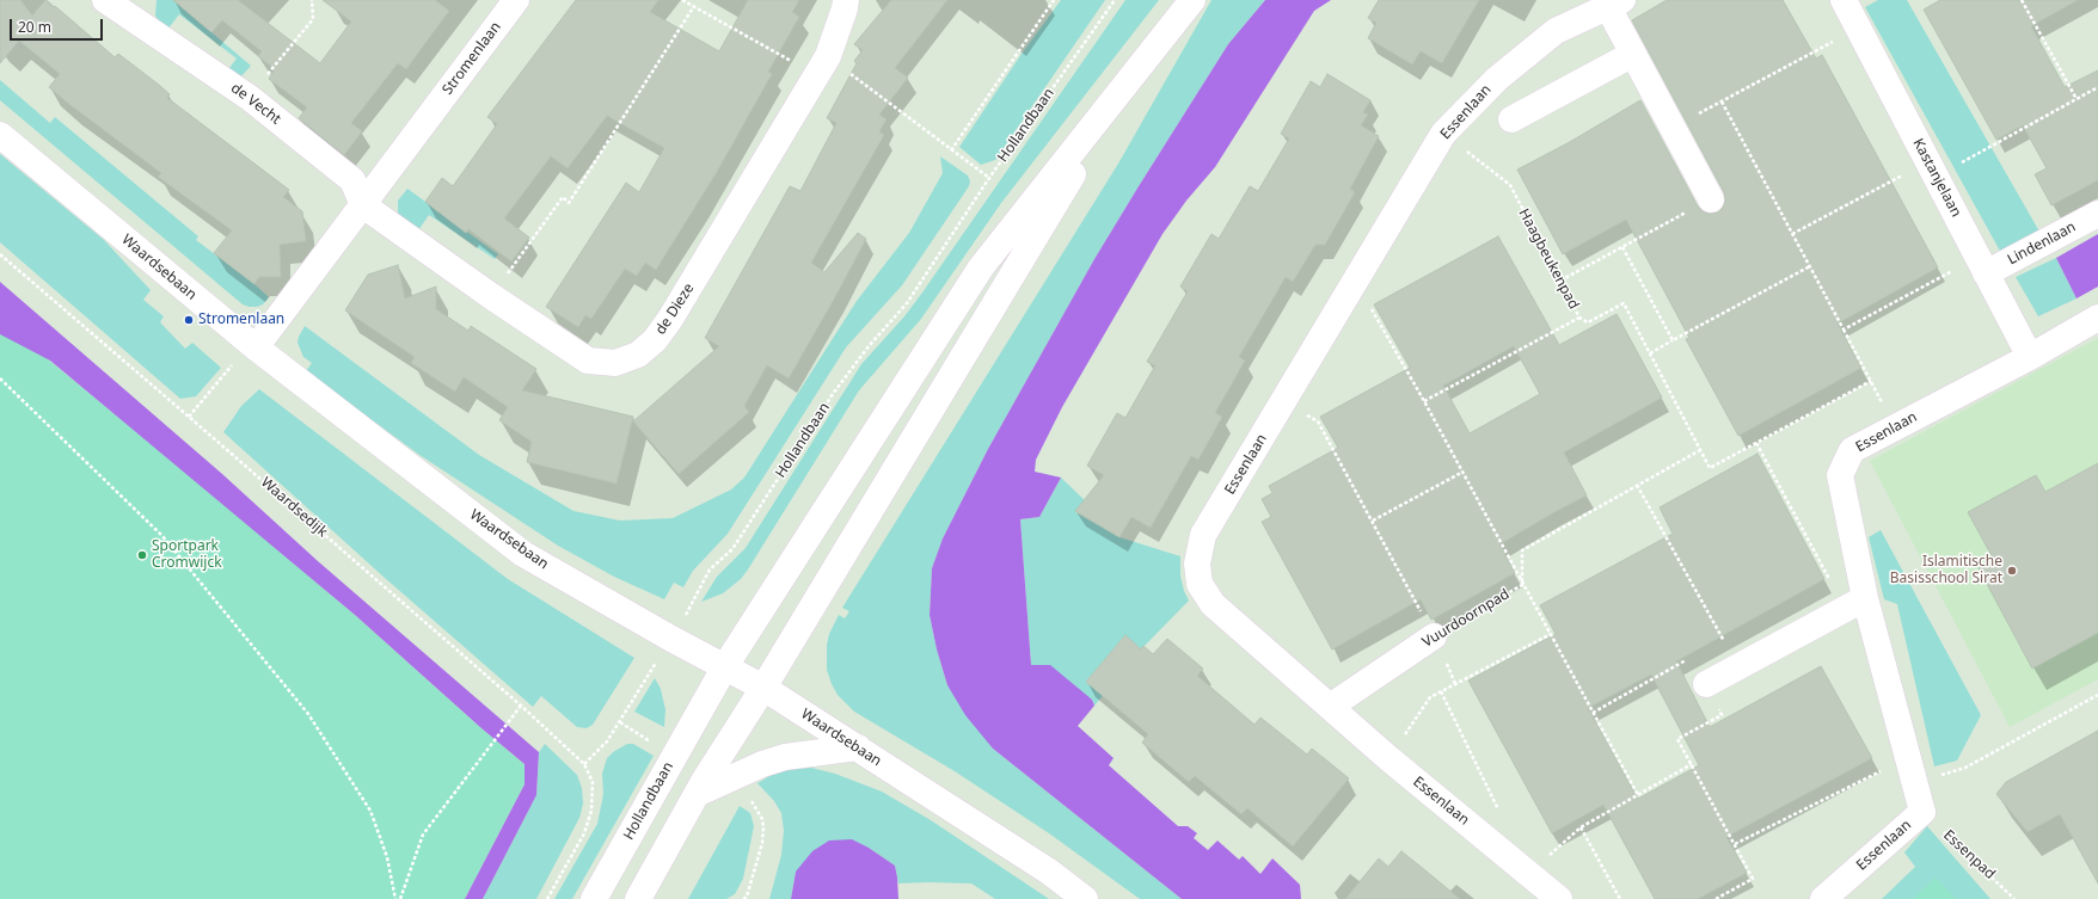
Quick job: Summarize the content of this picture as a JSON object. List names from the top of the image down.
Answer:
{
  "streets": {
    "street": [
      "Stromenlaan",
      "de Vecht",
      "Essenlaan",
      "Hollandbaan",
      "Kastanjelaan",
      "Lindenlaan",
      "Waardsebaan",
      "de Dieze",
      "Vuurdoornpad"
    ],
    "path": ["Haagbeukenpad", "Waardsedijk", "Essenpad"]
  },
  "crossings": [
    ["Stromenlaan", "de Vecht"],
    ["Stromenlaan", "Waardsebaan"],
    ["Stromenlaan", "de Dieze"],
    ["de Vecht", "de Dieze"],
    ["Essenlaan", "Kastanjelaan"],
    ["Essenlaan", "Haagbeukenpad"],
    ["Essenlaan", "Vuurdoornpad"],
    ["Essenlaan", "Essenpad"],
    ["Hollandbaan", "Waardsebaan"],
    ["Hollandbaan", "Waardsedijk"],
    ["Kastanjelaan", "Lindenlaan"],
    ["Haagbeukenpad", "Vuurdoornpad"]
  ],
  "places": ["Stromenlaan", "Sportpark Cromwijck", "Islamitische Basisschool Sirat"],
  "scale_bar": "20 m"
}
